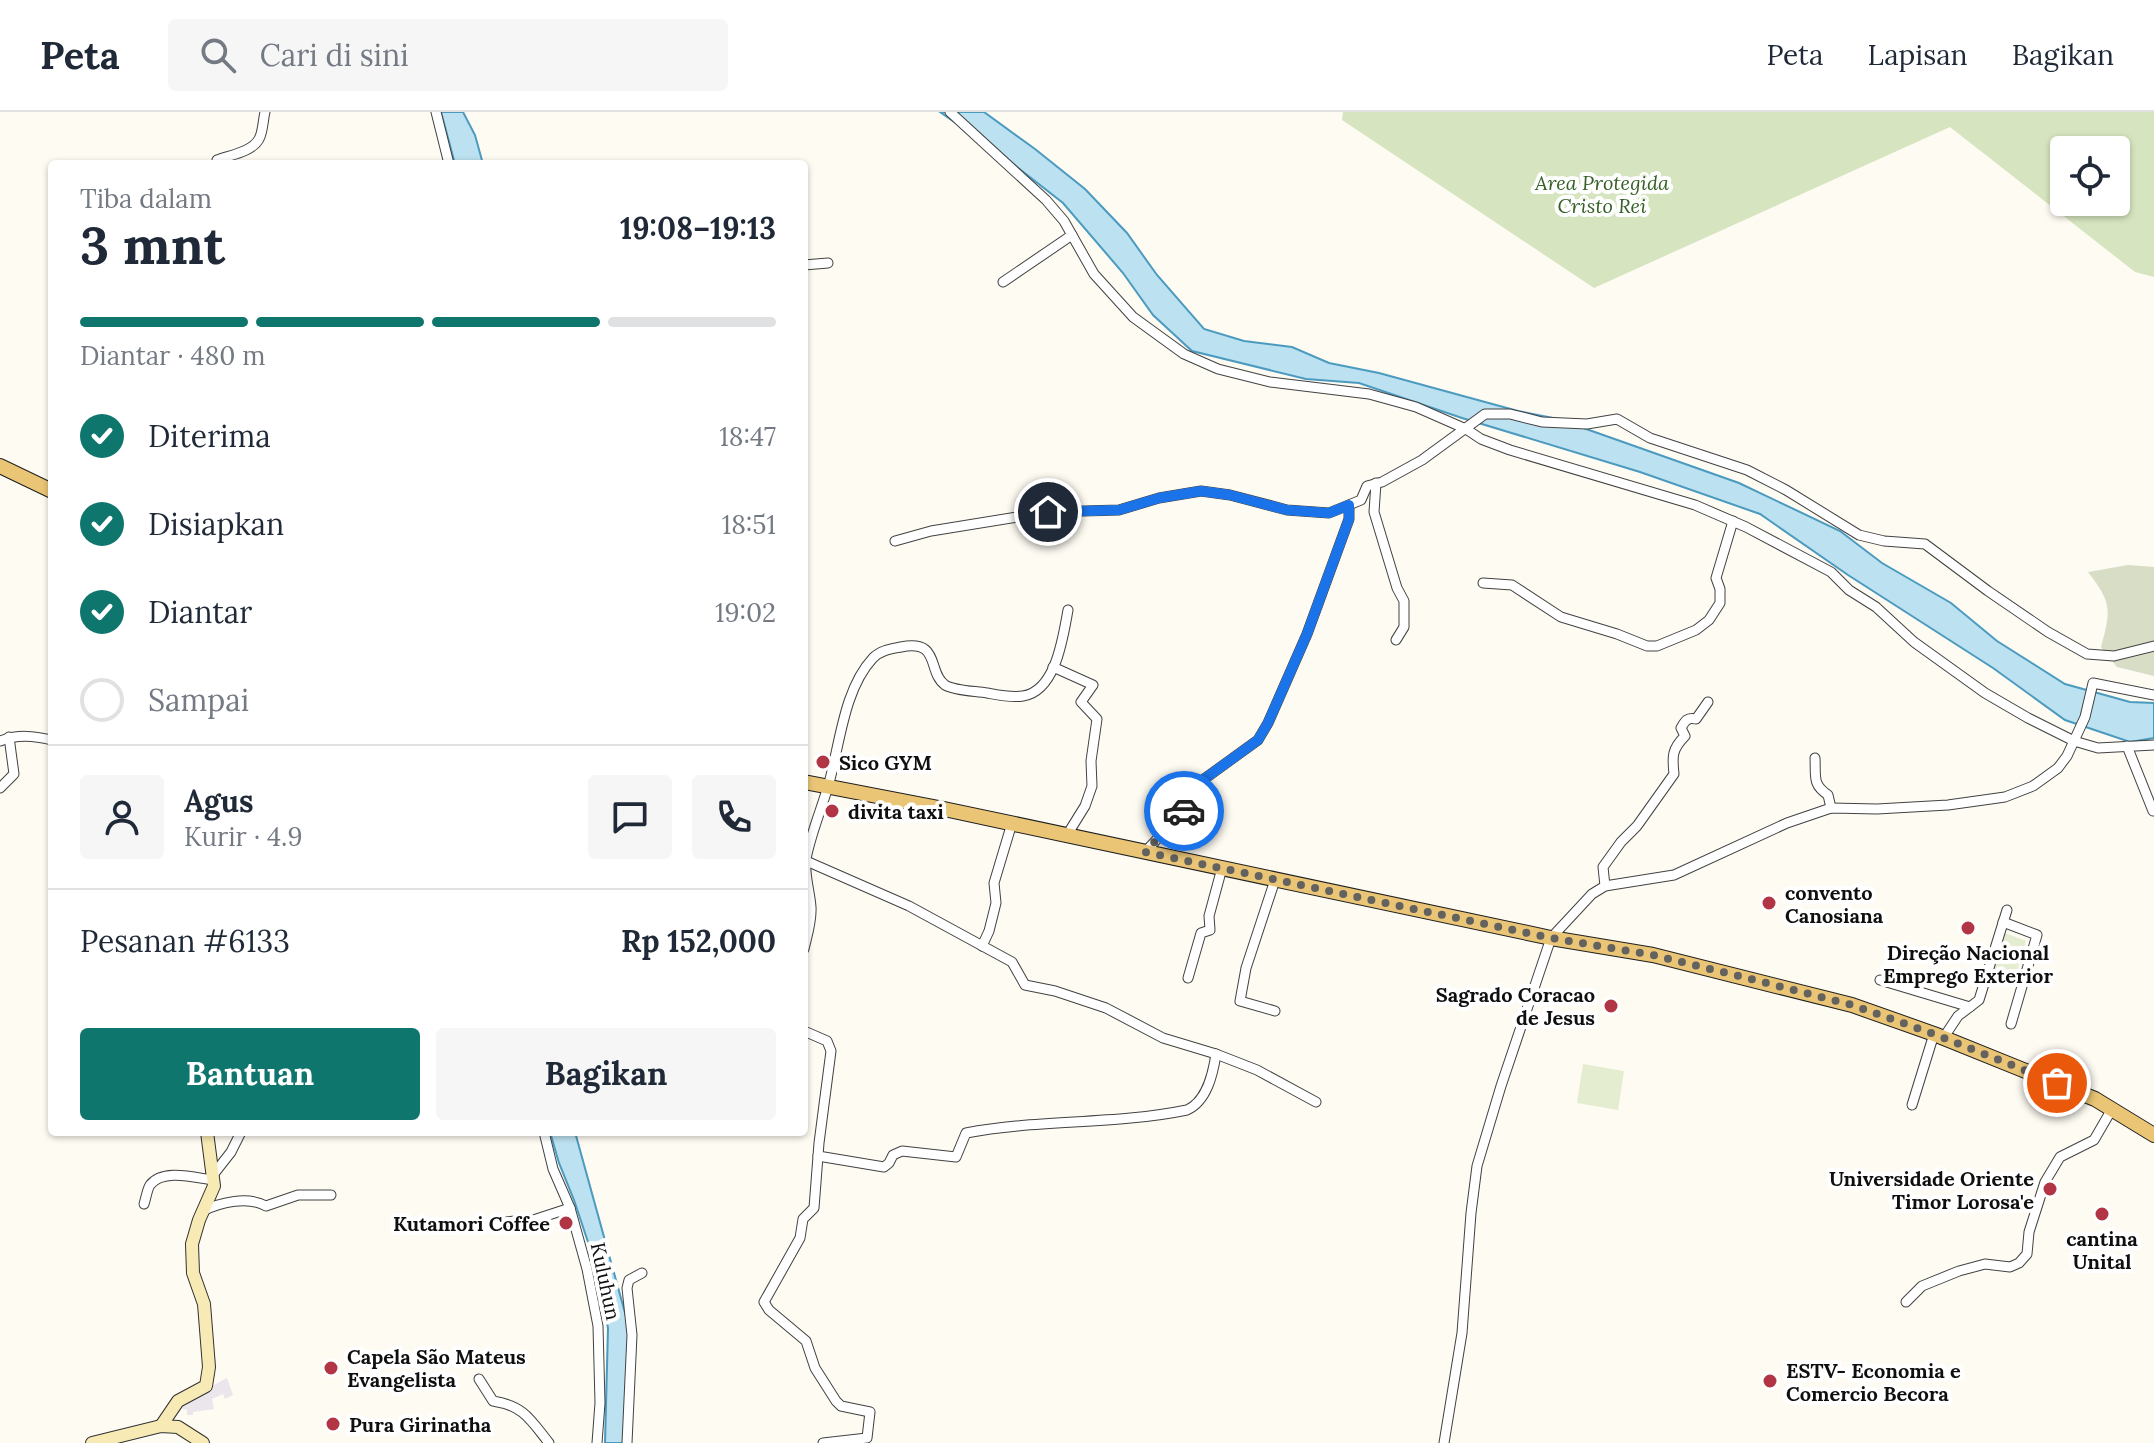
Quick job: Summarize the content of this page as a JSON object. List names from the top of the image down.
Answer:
{
  "streets": {
    "street": ["Kuluhun"]
  },
  "parks": ["Area Protegida Cristo Rei"],
  "places": [
    "Sico GYM",
    "divita taxi",
    "convento Canosiana",
    "Direção Nacional Emprego Exterior",
    "Sagrado Coracao de Jesus",
    "Universidade Oriente Timor Lorosa'e",
    "cantina Unital",
    "Kutamori Coffee",
    "Capela São Mateus Evangelista",
    "ESTV- Economia e Comercio Becora",
    "Pura Girinatha"
  ],
  "page": {
    "header": "Peta",
    "search": "Cari di sini",
    "nav": ["Peta", "Lapisan", "Bagikan"],
    "heading": ["3 mnt", "Tiba dalam", "19:08–19:13"],
    "panel": [
      "Agus",
      "Kurir · 4.9",
      "Pesanan #6133",
      "Rp 152,000"
    ],
    "bar": "Diantar · 480 m",
    "list": [
      ["Diterima", "18:47"],
      ["Disiapkan", "18:51"],
      ["Diantar", "19:02"],
      "Sampai"
    ],
    "buttons": ["Bantuan", "Bagikan"]
  }
}
